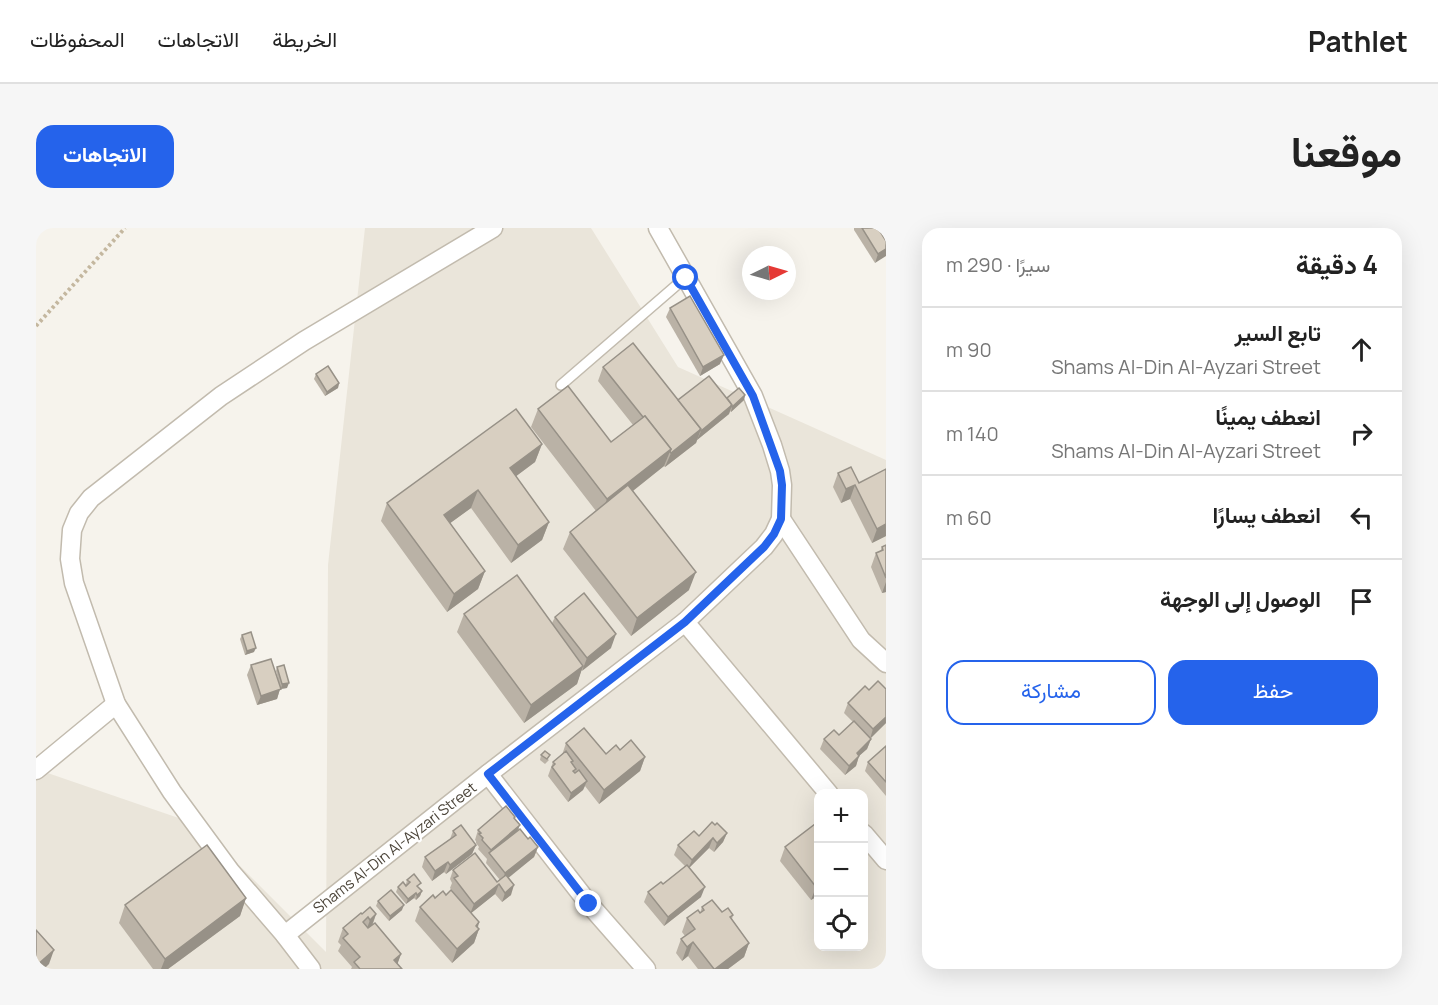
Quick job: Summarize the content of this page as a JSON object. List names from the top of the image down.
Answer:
{
  "streets": {
    "street": ["Shams Al-Din Al-Ayzari Street"]
  },
  "north": "right",
  "page": {
    "header": "Pathlet",
    "nav": ["الخريطة", "الاتجاهات", "المحفوظات"],
    "title": "موقعنا",
    "buttons": [
      "الاتجاهات",
      ["حفظ", "مشاركة"]
    ],
    "heading": ["4 دقيقة", "سيرًا · 290 m"],
    "list": [
      ["تابع السير", "Shams Al-Din Al-Ayzari Street", "90 m"],
      ["انعطف يمينًا", "Shams Al-Din Al-Ayzari Street", "140 m"],
      ["انعطف يسارًا", "60 m"],
      "الوصول إلى الوجهة"
    ],
    "map_buttons": ["+", "−"]
  }
}
